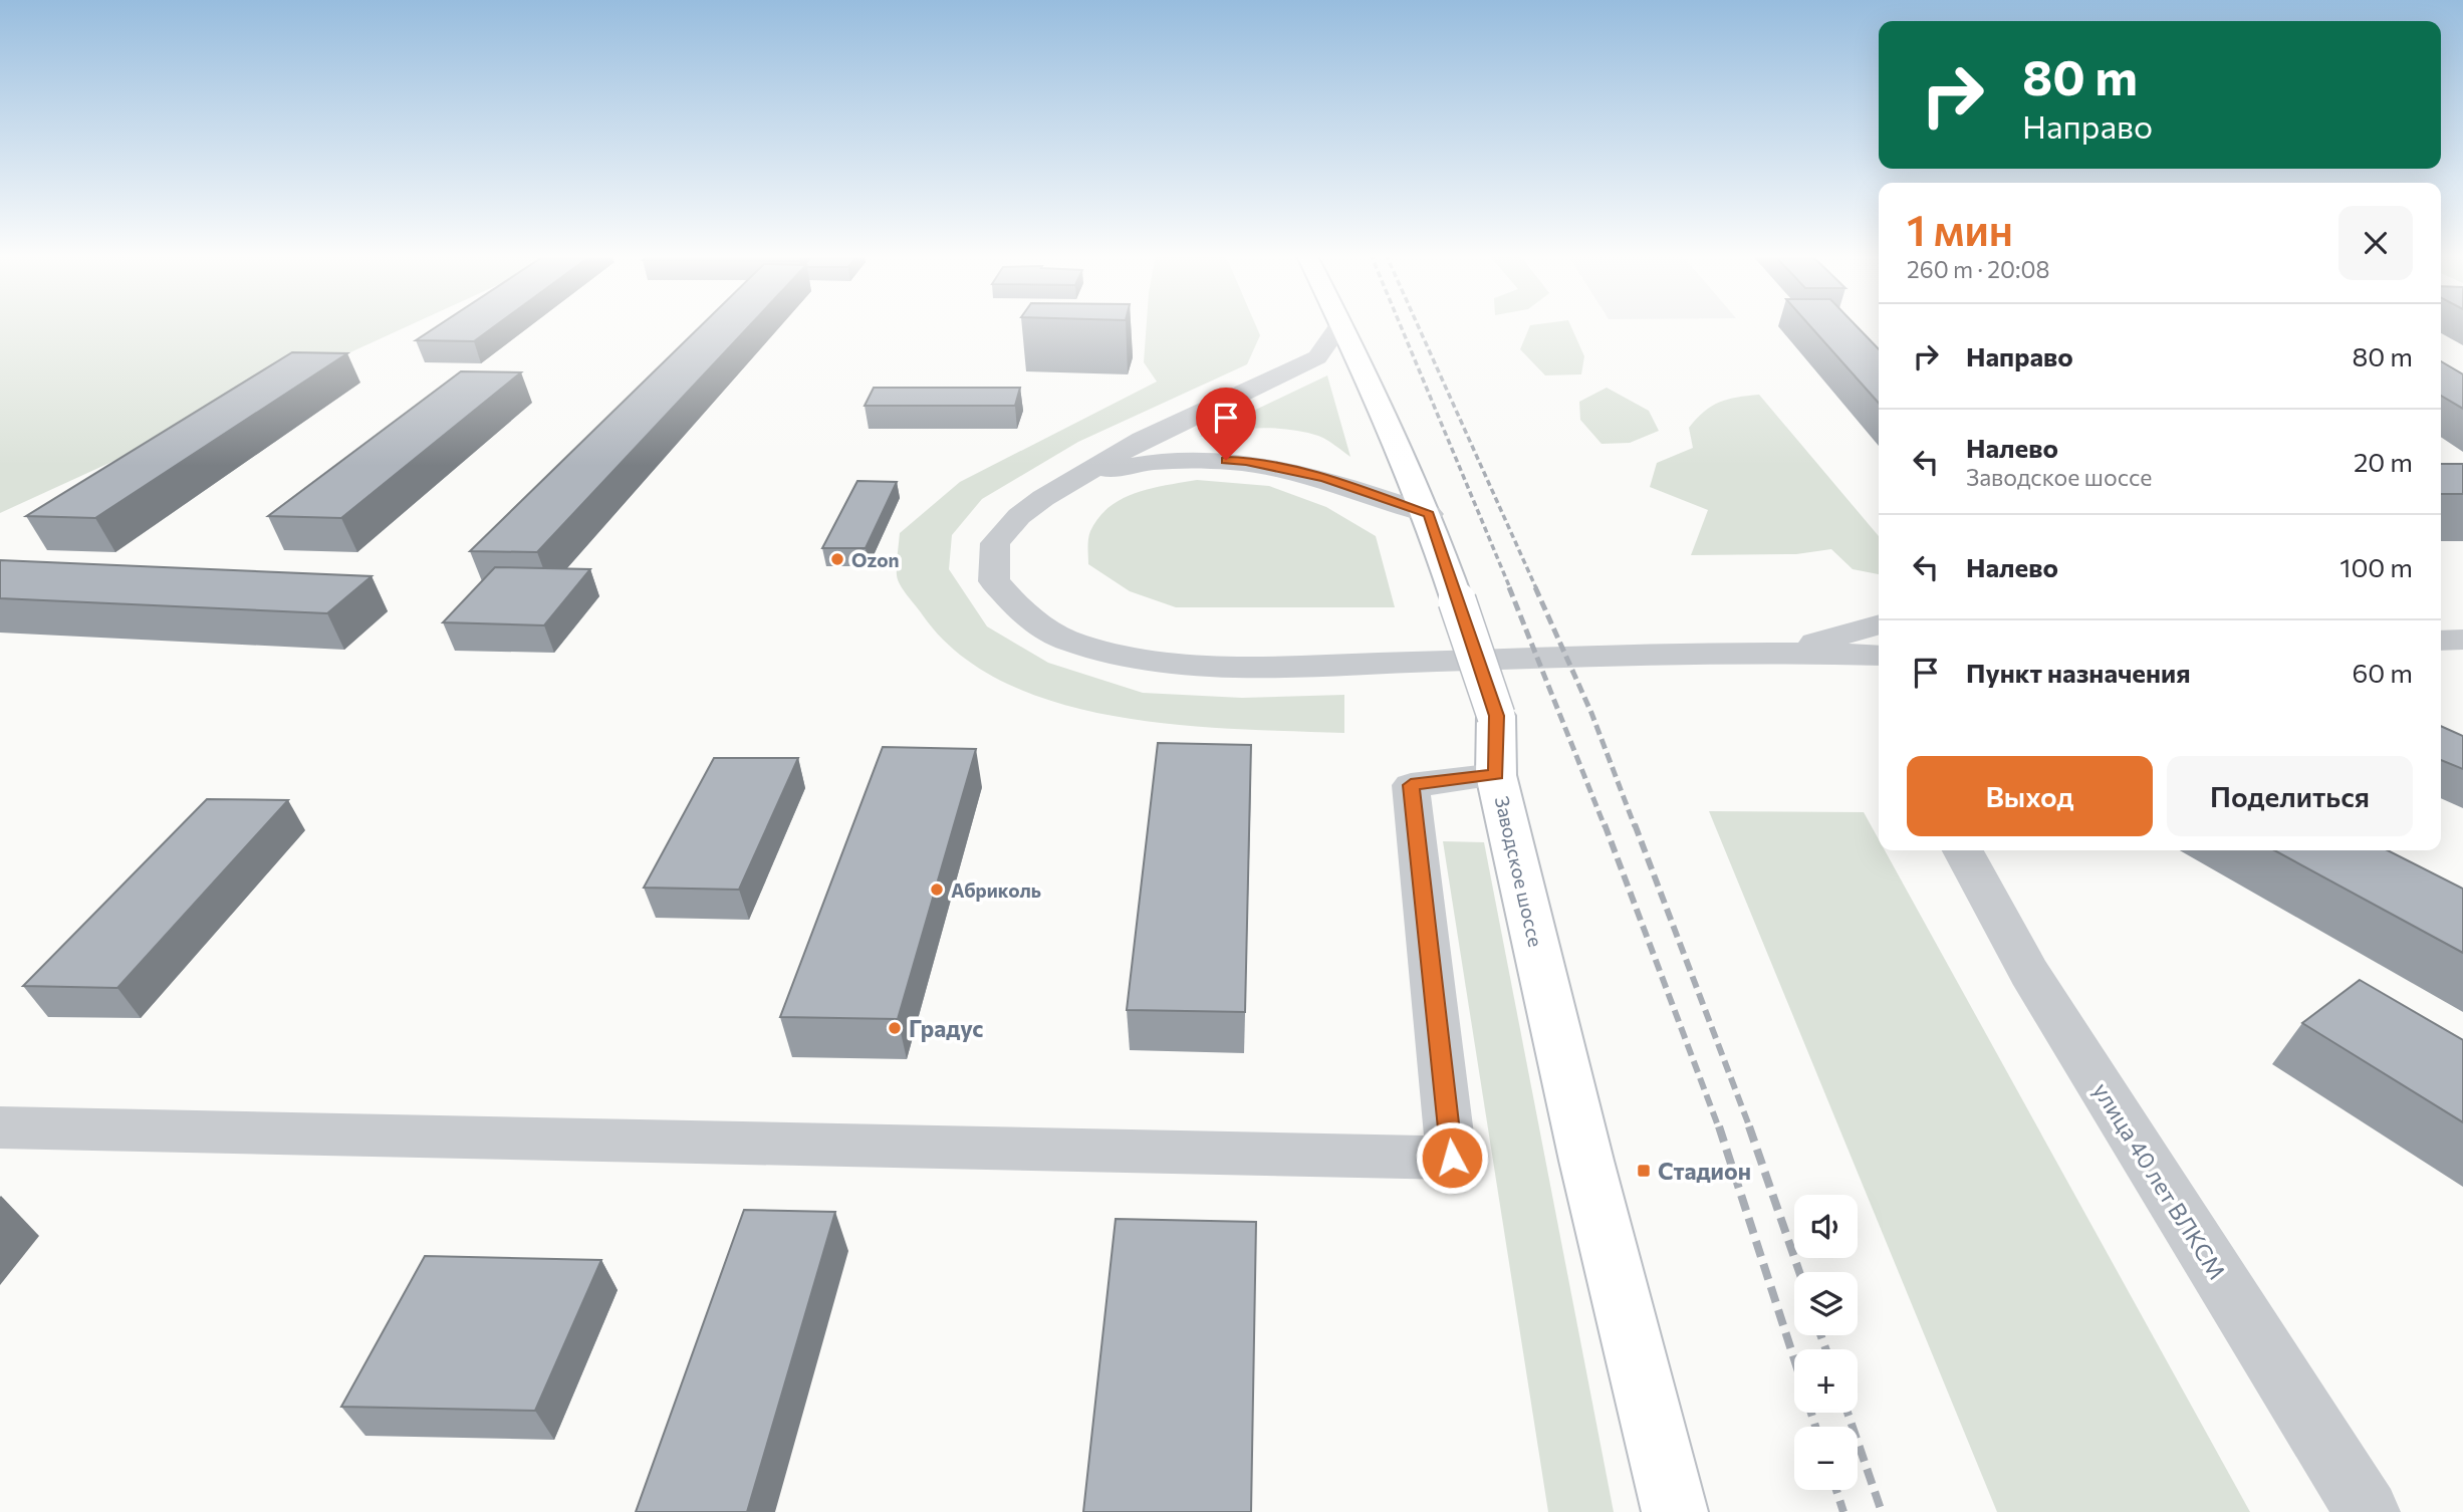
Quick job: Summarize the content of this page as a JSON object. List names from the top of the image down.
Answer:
{
  "streets": {
    "main road": ["Заводское шоссе"],
    "street": ["улица 40 лет ВЛКСМ"]
  },
  "places": {
    "other": ["Ozon", "Абриколь", "Градус"],
    "transit": ["Стадион"]
  },
  "page": {
    "turn": ["80 m", "Направо"],
    "heading": ["1 мин", "260 m · 20:08"],
    "list": [
      {
        "name": "Направо",
        "value": "80 m"
      },
      {
        "name": "Налево",
        "note": "Заводское шоссе",
        "value": "20 m"
      },
      {
        "name": "Налево",
        "value": "100 m"
      },
      {
        "name": "Пункт назначения",
        "value": "60 m"
      }
    ],
    "buttons": ["Выход", "Поделиться"],
    "map_buttons": ["+", "−"]
  }
}
